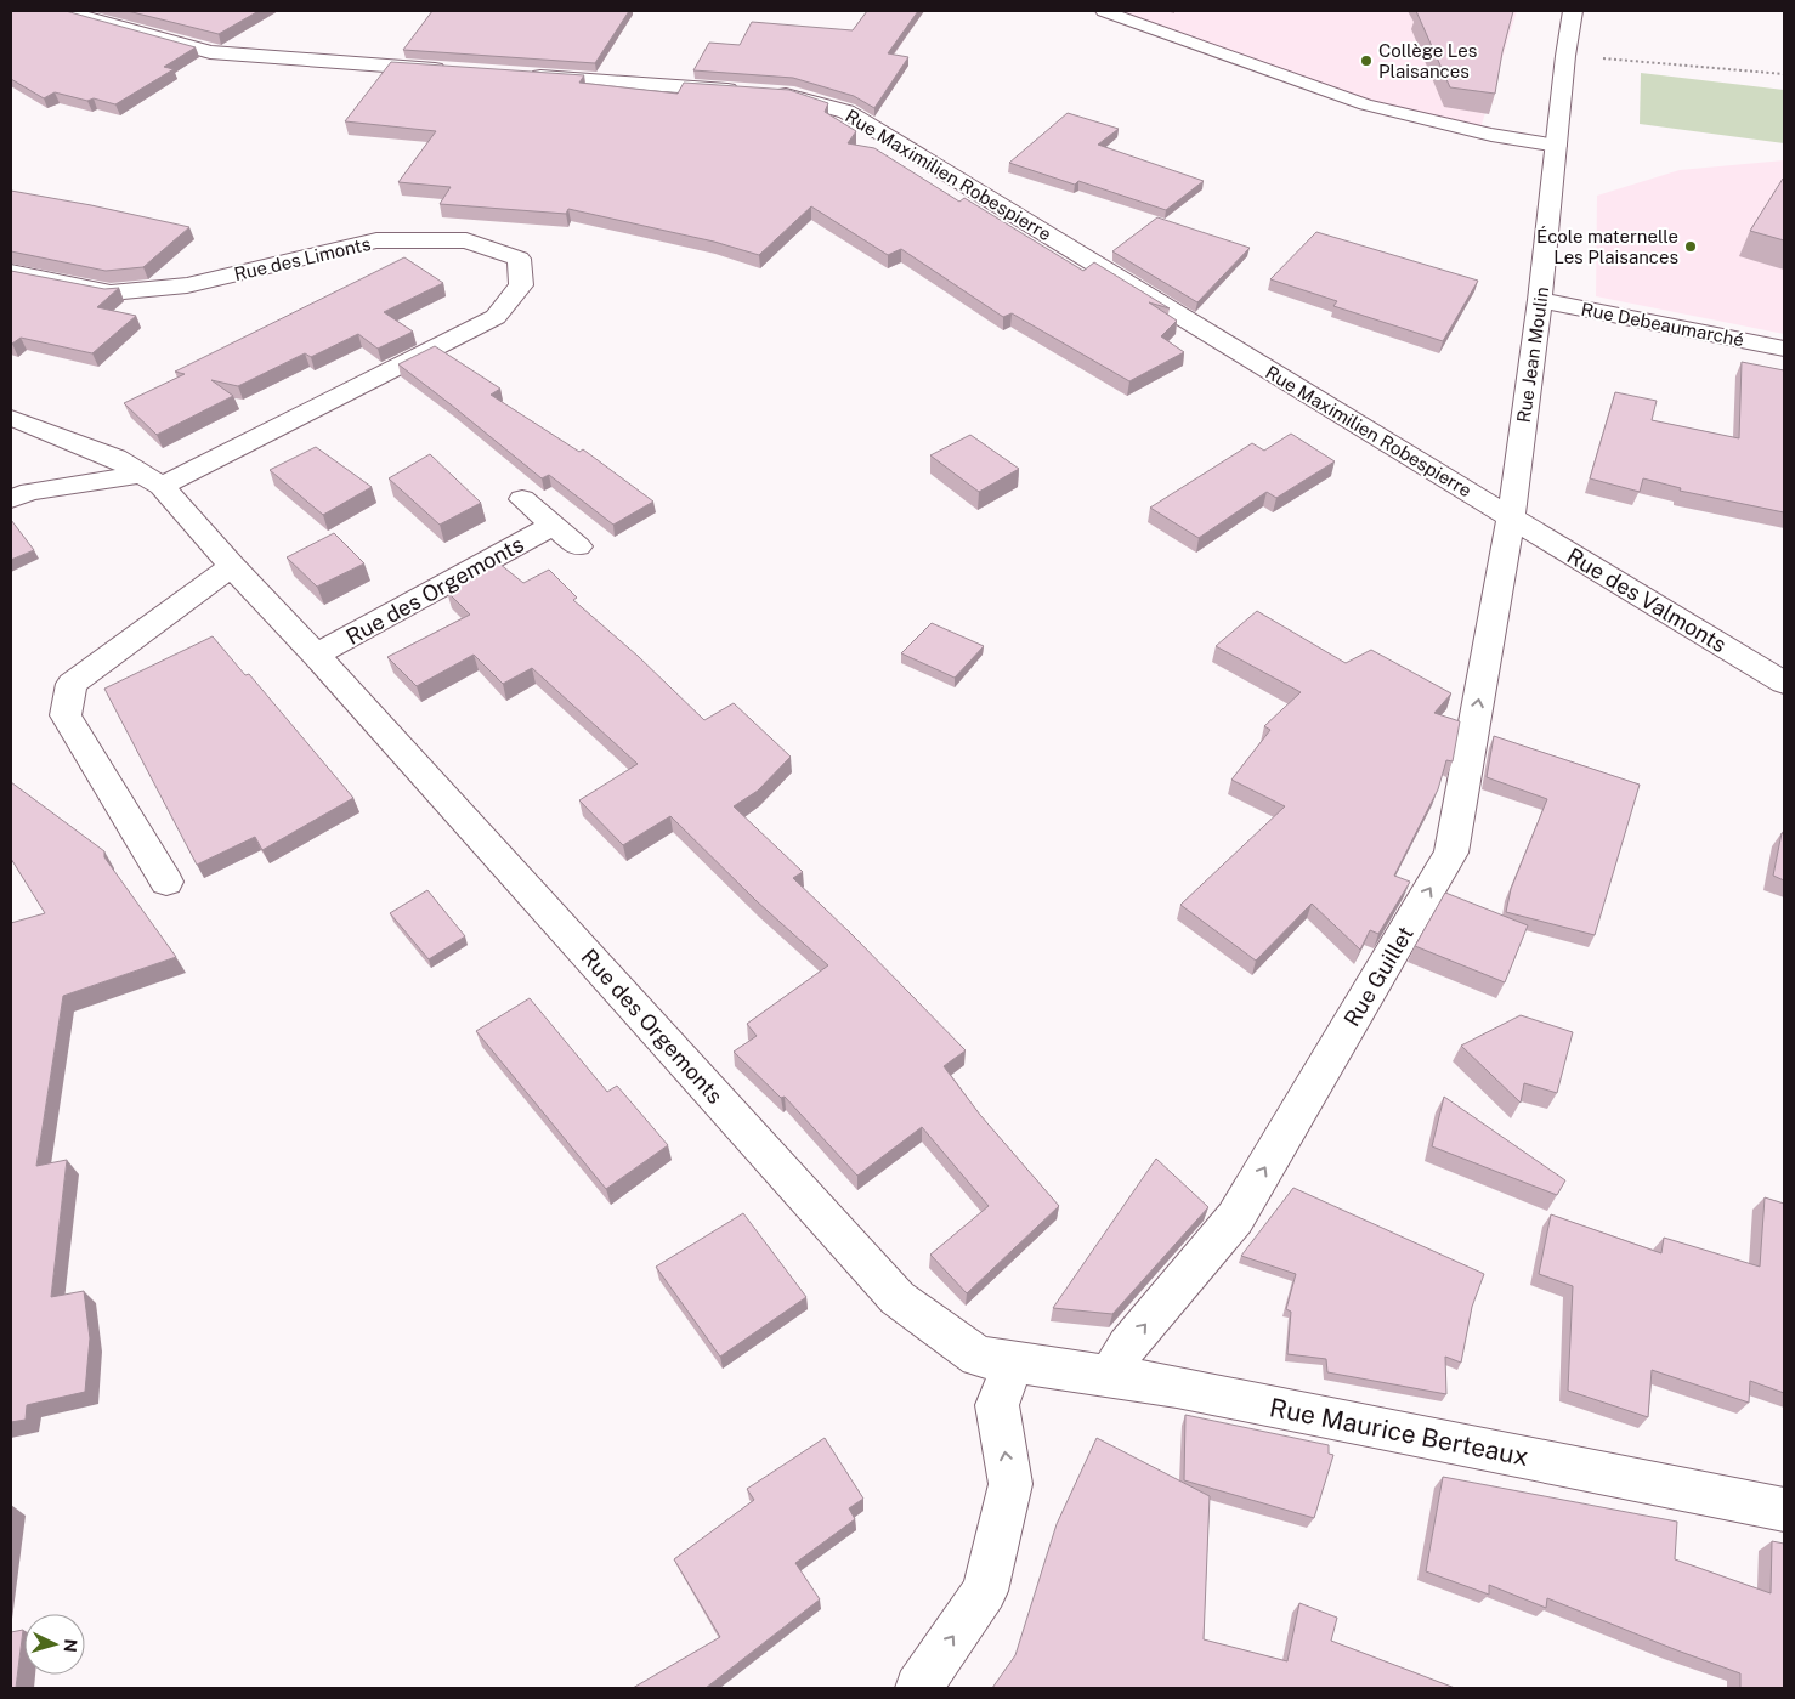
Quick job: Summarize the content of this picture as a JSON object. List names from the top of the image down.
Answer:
{
  "streets": {
    "street": [
      "Rue Maximilien Robespierre",
      "Rue des Limonts",
      "Rue Debeaumarché",
      "Rue Jean Moulin",
      "Rue des Orgemonts",
      "Rue des Valmonts",
      "Rue Guillet",
      "Rue Maurice Berteaux"
    ]
  },
  "crossings": [
    ["Rue Maximilien Robespierre", "Rue Jean Moulin"],
    ["Rue Maximilien Robespierre", "Rue des Valmonts"],
    ["Rue Maximilien Robespierre", "Rue Guillet"],
    ["Rue des Limonts", "Rue des Orgemonts"],
    ["Rue Debeaumarché", "Rue Jean Moulin"],
    ["Rue Jean Moulin", "Rue des Valmonts"],
    ["Rue Jean Moulin", "Rue Guillet"],
    ["Rue des Orgemonts", "Rue Maurice Berteaux"],
    ["Rue des Valmonts", "Rue Guillet"],
    ["Rue Guillet", "Rue Maurice Berteaux"]
  ],
  "one_way": ["Rue Guillet"],
  "places": ["Collège Les Plaisances", "École maternelle Les Plaisances"],
  "north": "right"
}
